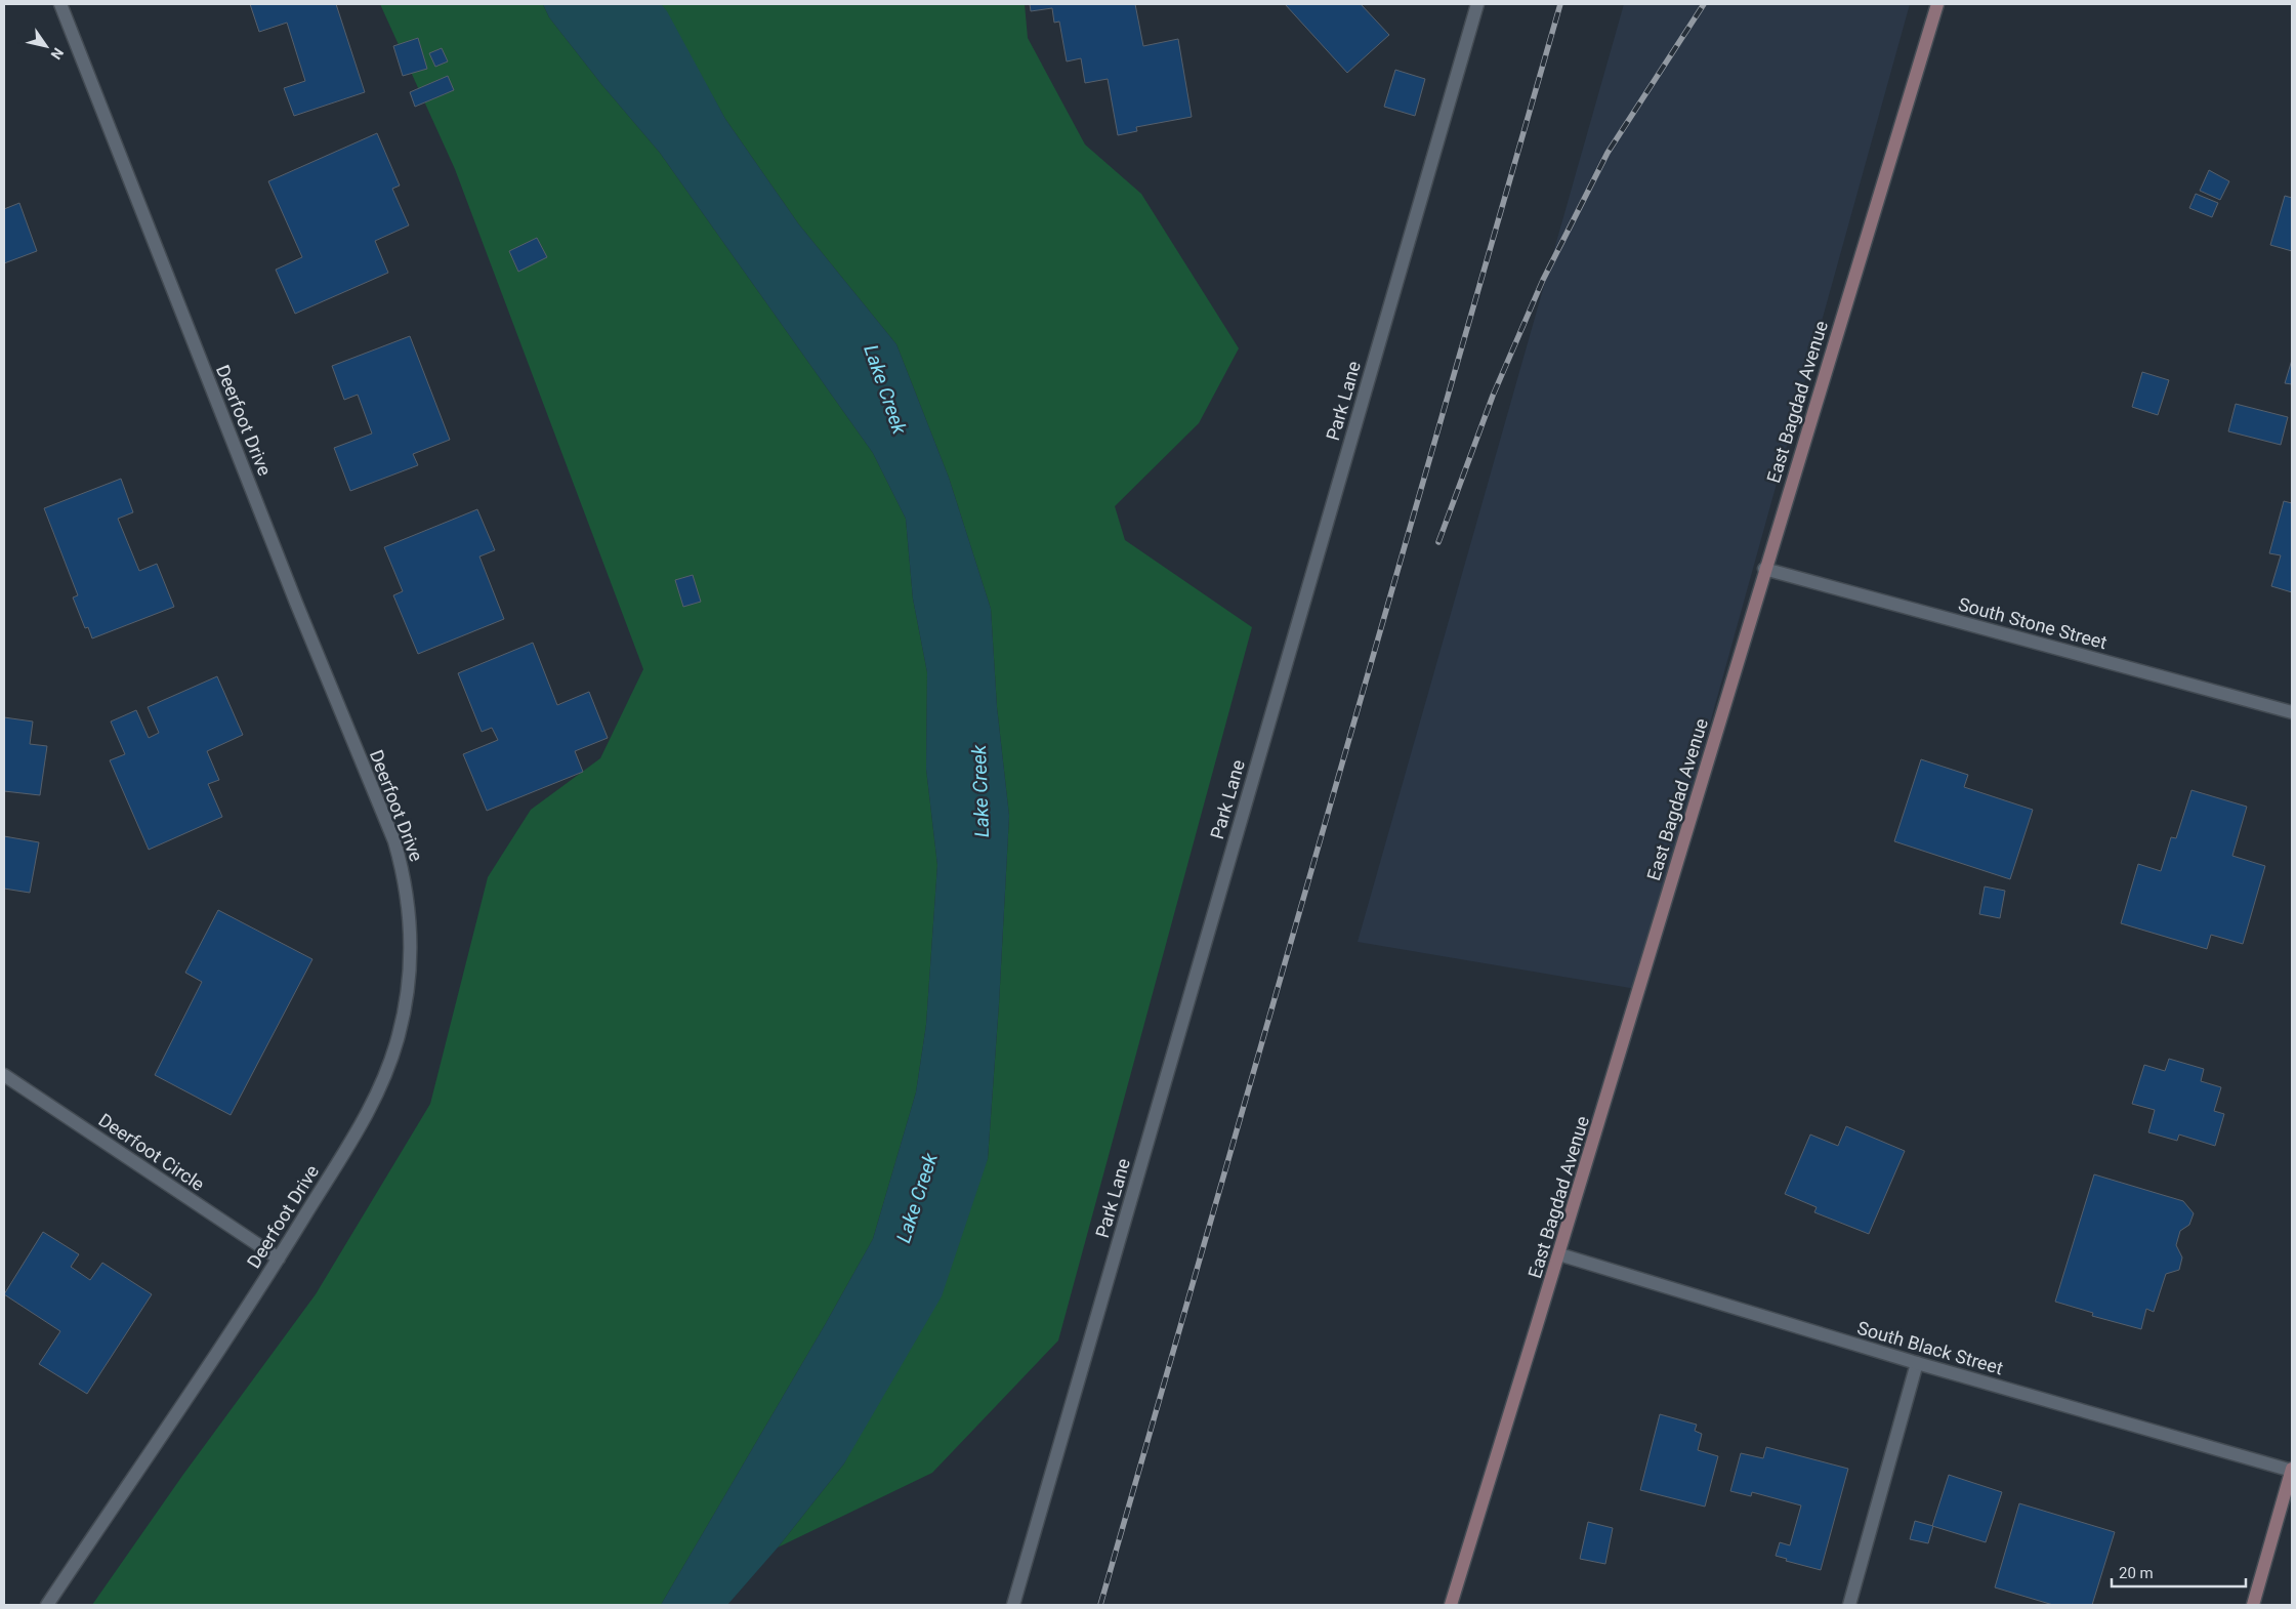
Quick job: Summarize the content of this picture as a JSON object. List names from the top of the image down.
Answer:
{
  "streets": {
    "street": [
      "Park Lane",
      "East Bagdad Avenue",
      "Deerfoot Drive",
      "South Stone Street",
      "Deerfoot Circle",
      "South Black Street"
    ]
  },
  "crossings": [
    ["East Bagdad Avenue", "South Stone Street"],
    ["East Bagdad Avenue", "South Black Street"],
    ["Deerfoot Drive", "Deerfoot Circle"]
  ],
  "water": ["Lake Creek"],
  "scale_bar": "20 m",
  "north": "bottom right"
}
